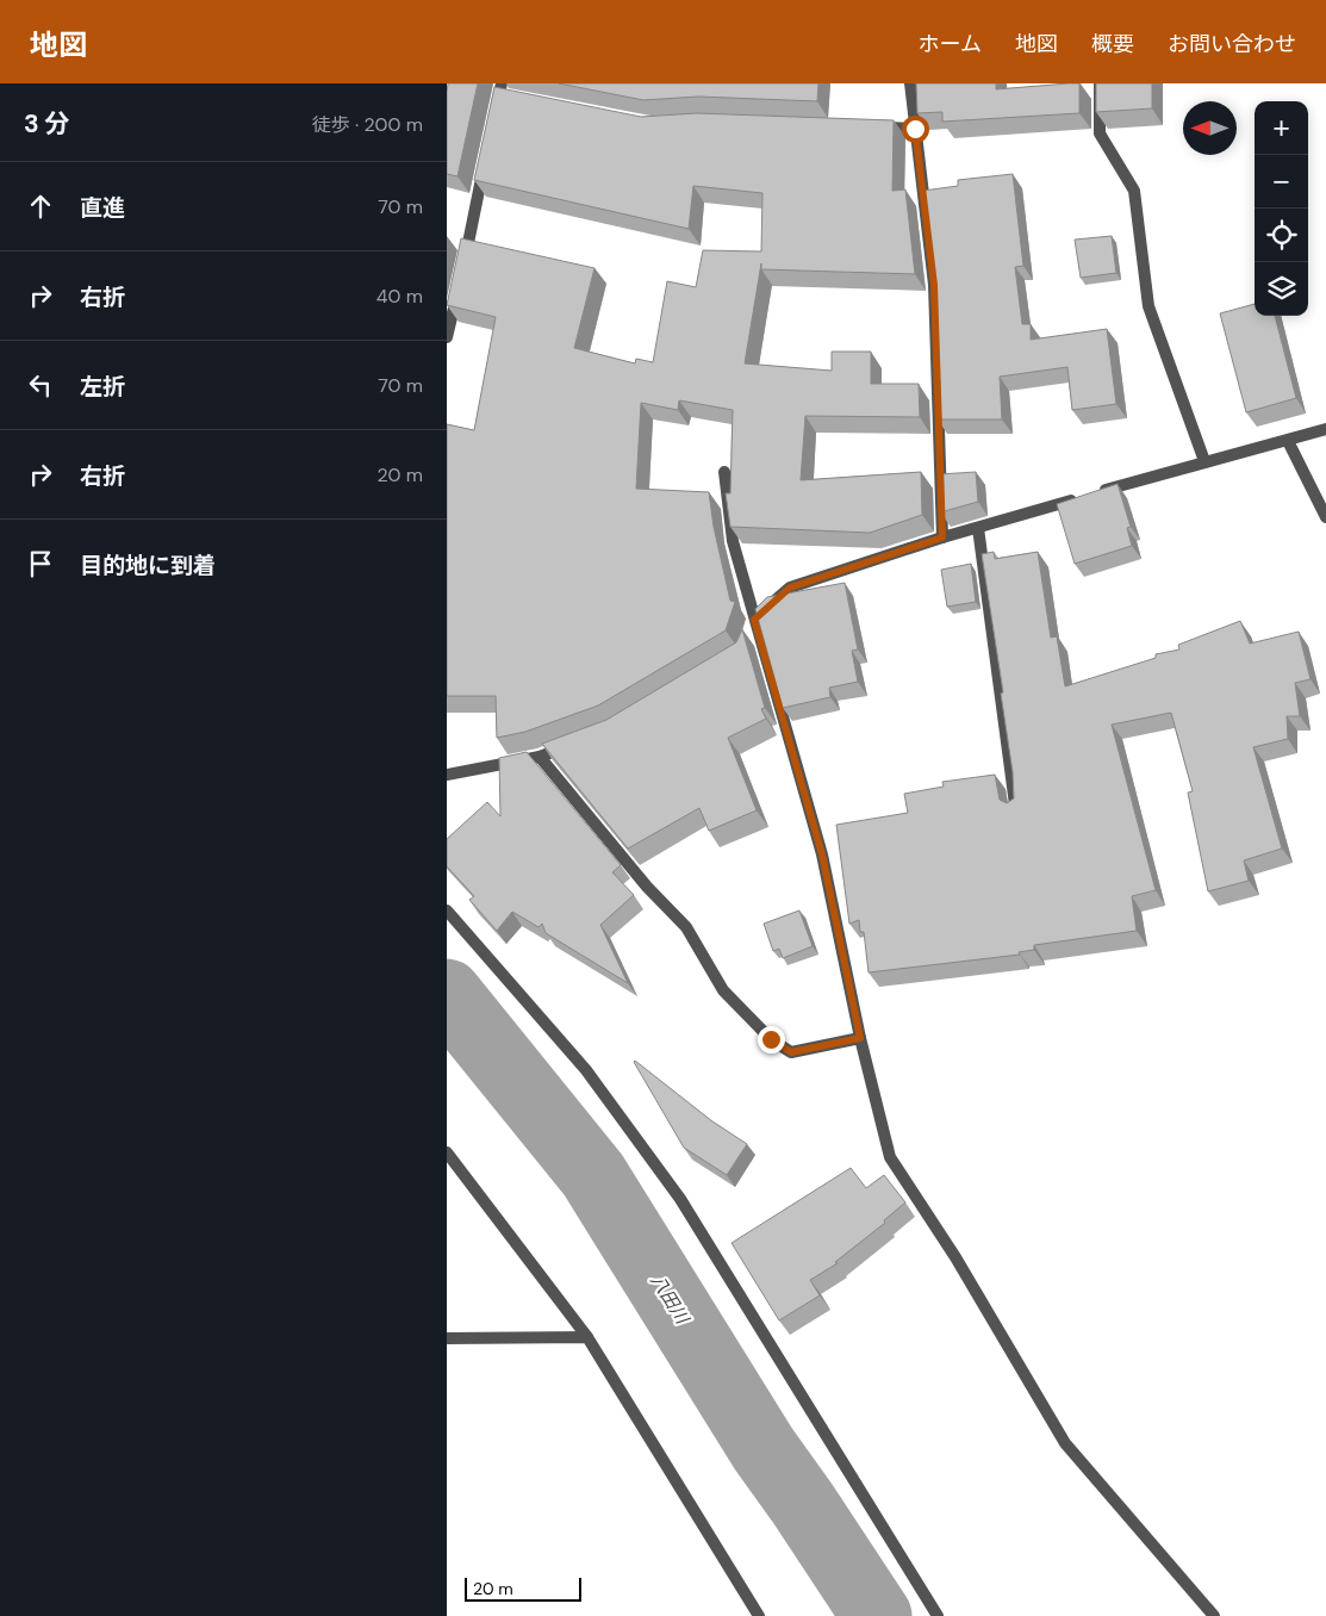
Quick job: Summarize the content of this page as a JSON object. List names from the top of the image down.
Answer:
{
  "water": ["八田川"],
  "scale_bar": "20 m",
  "north": "left",
  "page": {
    "header": "地図",
    "nav": [
      "ホーム",
      "地図",
      "概要",
      "お問い合わせ"
    ],
    "heading": ["3 分", "徒歩 · 200 m"],
    "map_buttons": ["+", "−"],
    "list": [
      ["直進", "70 m"],
      ["右折", "40 m"],
      ["左折", "70 m"],
      ["右折", "20 m"],
      "目的地に到着"
    ],
    "scale": "20 m"
  }
}
